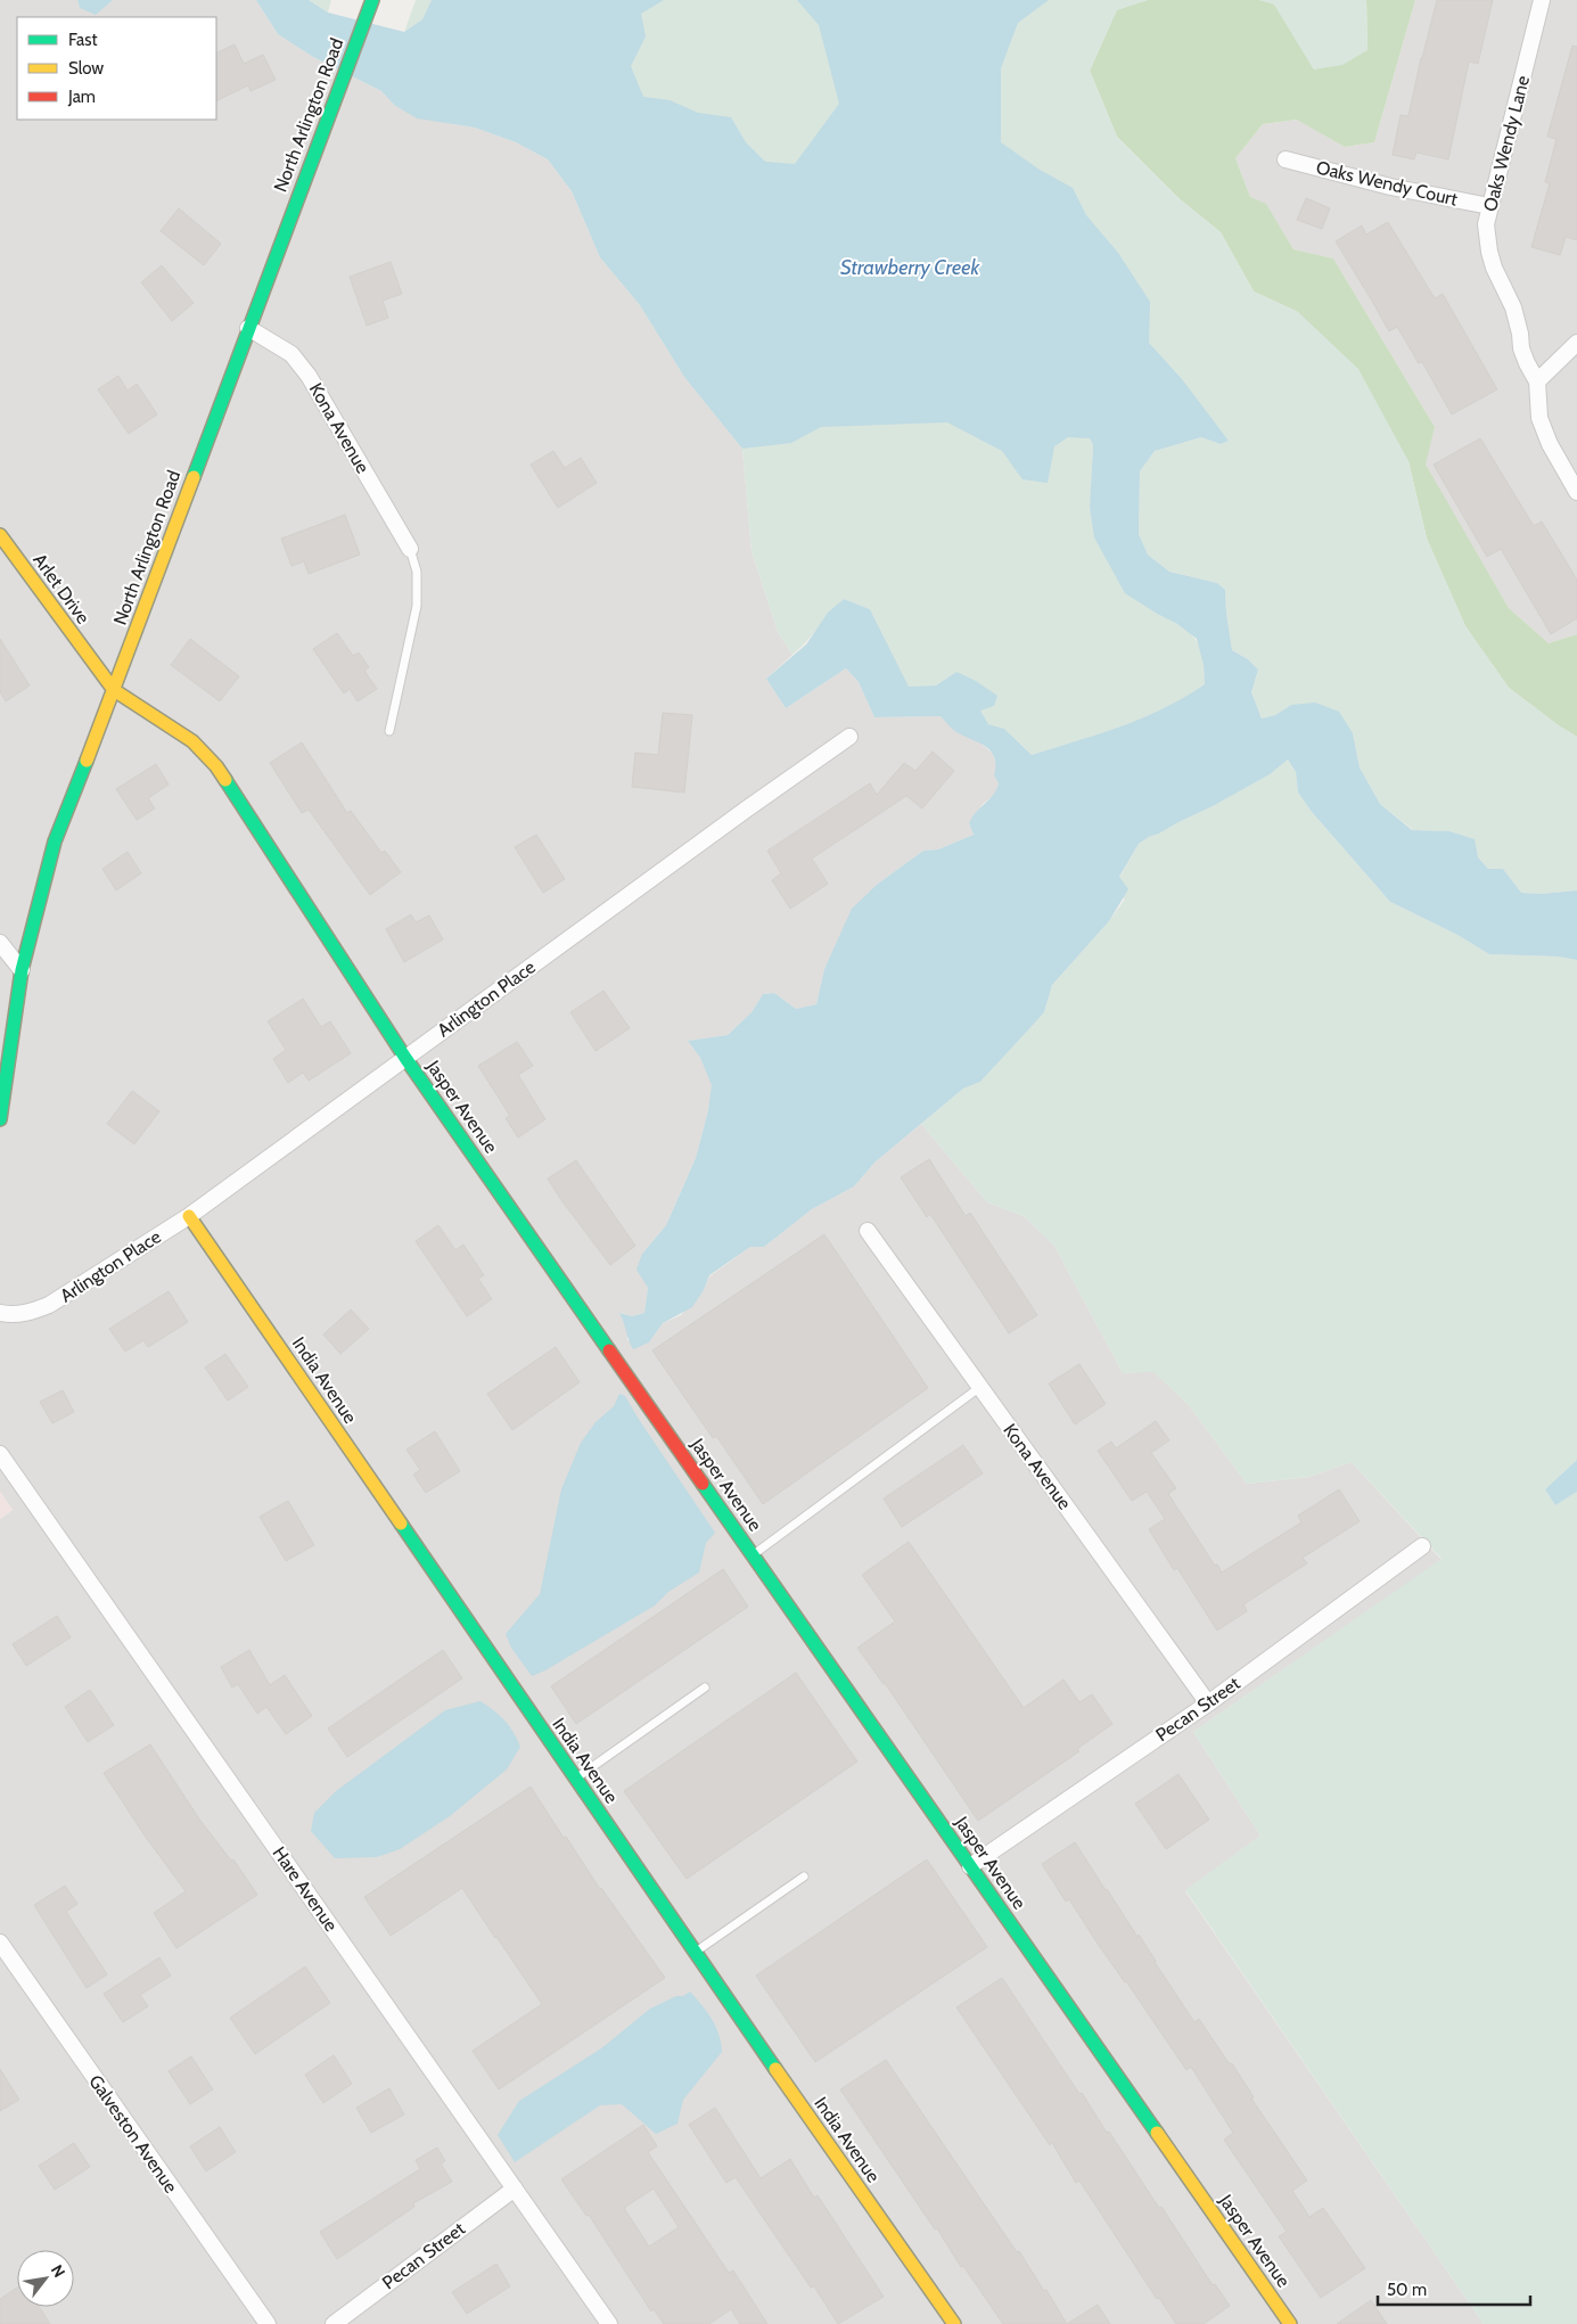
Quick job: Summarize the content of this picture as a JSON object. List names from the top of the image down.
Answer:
{
  "streets": {
    "street": [
      "North Arlington Road",
      "Oaks Wendy Lane",
      "Oaks Wendy Court",
      "Kona Avenue",
      "Arlet Drive",
      "Arlington Place",
      "Jasper Avenue",
      "India Avenue",
      "Pecan Street",
      "Hare Avenue",
      "Galveston Avenue"
    ]
  },
  "crossings": [
    ["North Arlington Road", "Kona Avenue"],
    ["North Arlington Road", "Arlet Drive"],
    ["North Arlington Road", "Jasper Avenue"],
    ["Oaks Wendy Lane", "Oaks Wendy Court"],
    ["Kona Avenue", "Pecan Street"],
    ["Arlet Drive", "Jasper Avenue"],
    ["Arlington Place", "Jasper Avenue"],
    ["Arlington Place", "India Avenue"],
    ["Jasper Avenue", "Pecan Street"],
    ["Pecan Street", "Hare Avenue"]
  ],
  "water": ["Strawberry Creek"],
  "legend": ["Fast", "Slow", "Jam"],
  "scale_bar": "50 m",
  "north": "top right"
}
